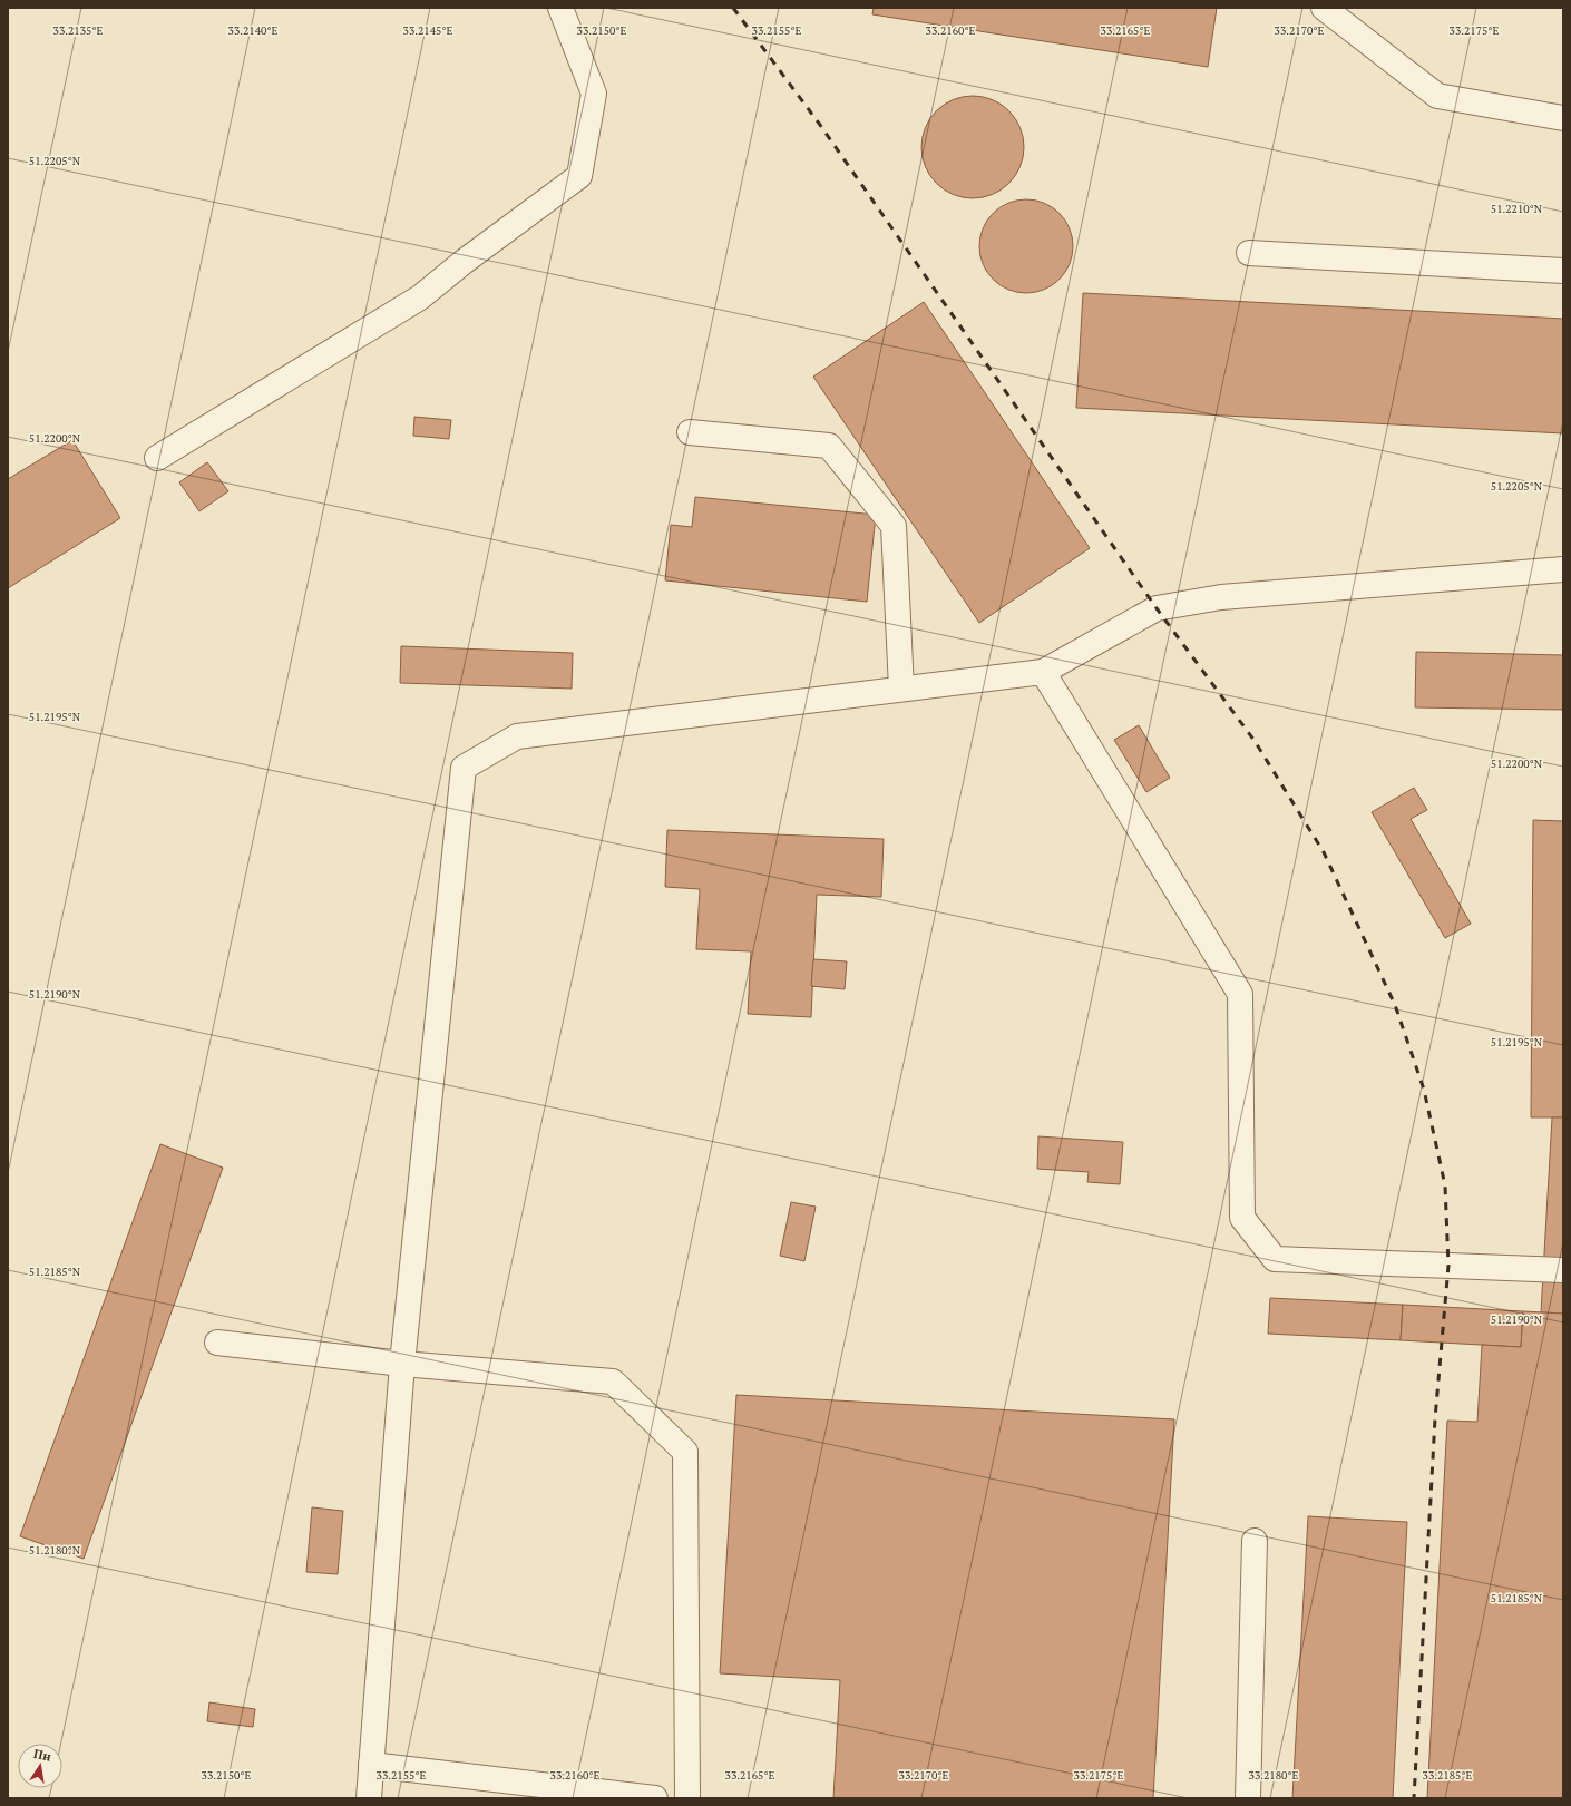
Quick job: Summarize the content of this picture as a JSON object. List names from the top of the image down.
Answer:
{
  "north": "top",
  "coordinates": [
    "33.2135°E",
    "33.2140°E",
    "33.2145°E",
    "33.2150°E",
    "33.2155°E",
    "33.2160°E",
    "33.2165°E",
    "33.2170°E",
    "33.2175°E",
    "51.2205°N",
    "51.2210°N",
    "51.2200°N",
    "51.2195°N",
    "51.2190°N",
    "51.2185°N",
    "51.2180°N",
    "33.2180°E",
    "33.2185°E"
  ]
}
